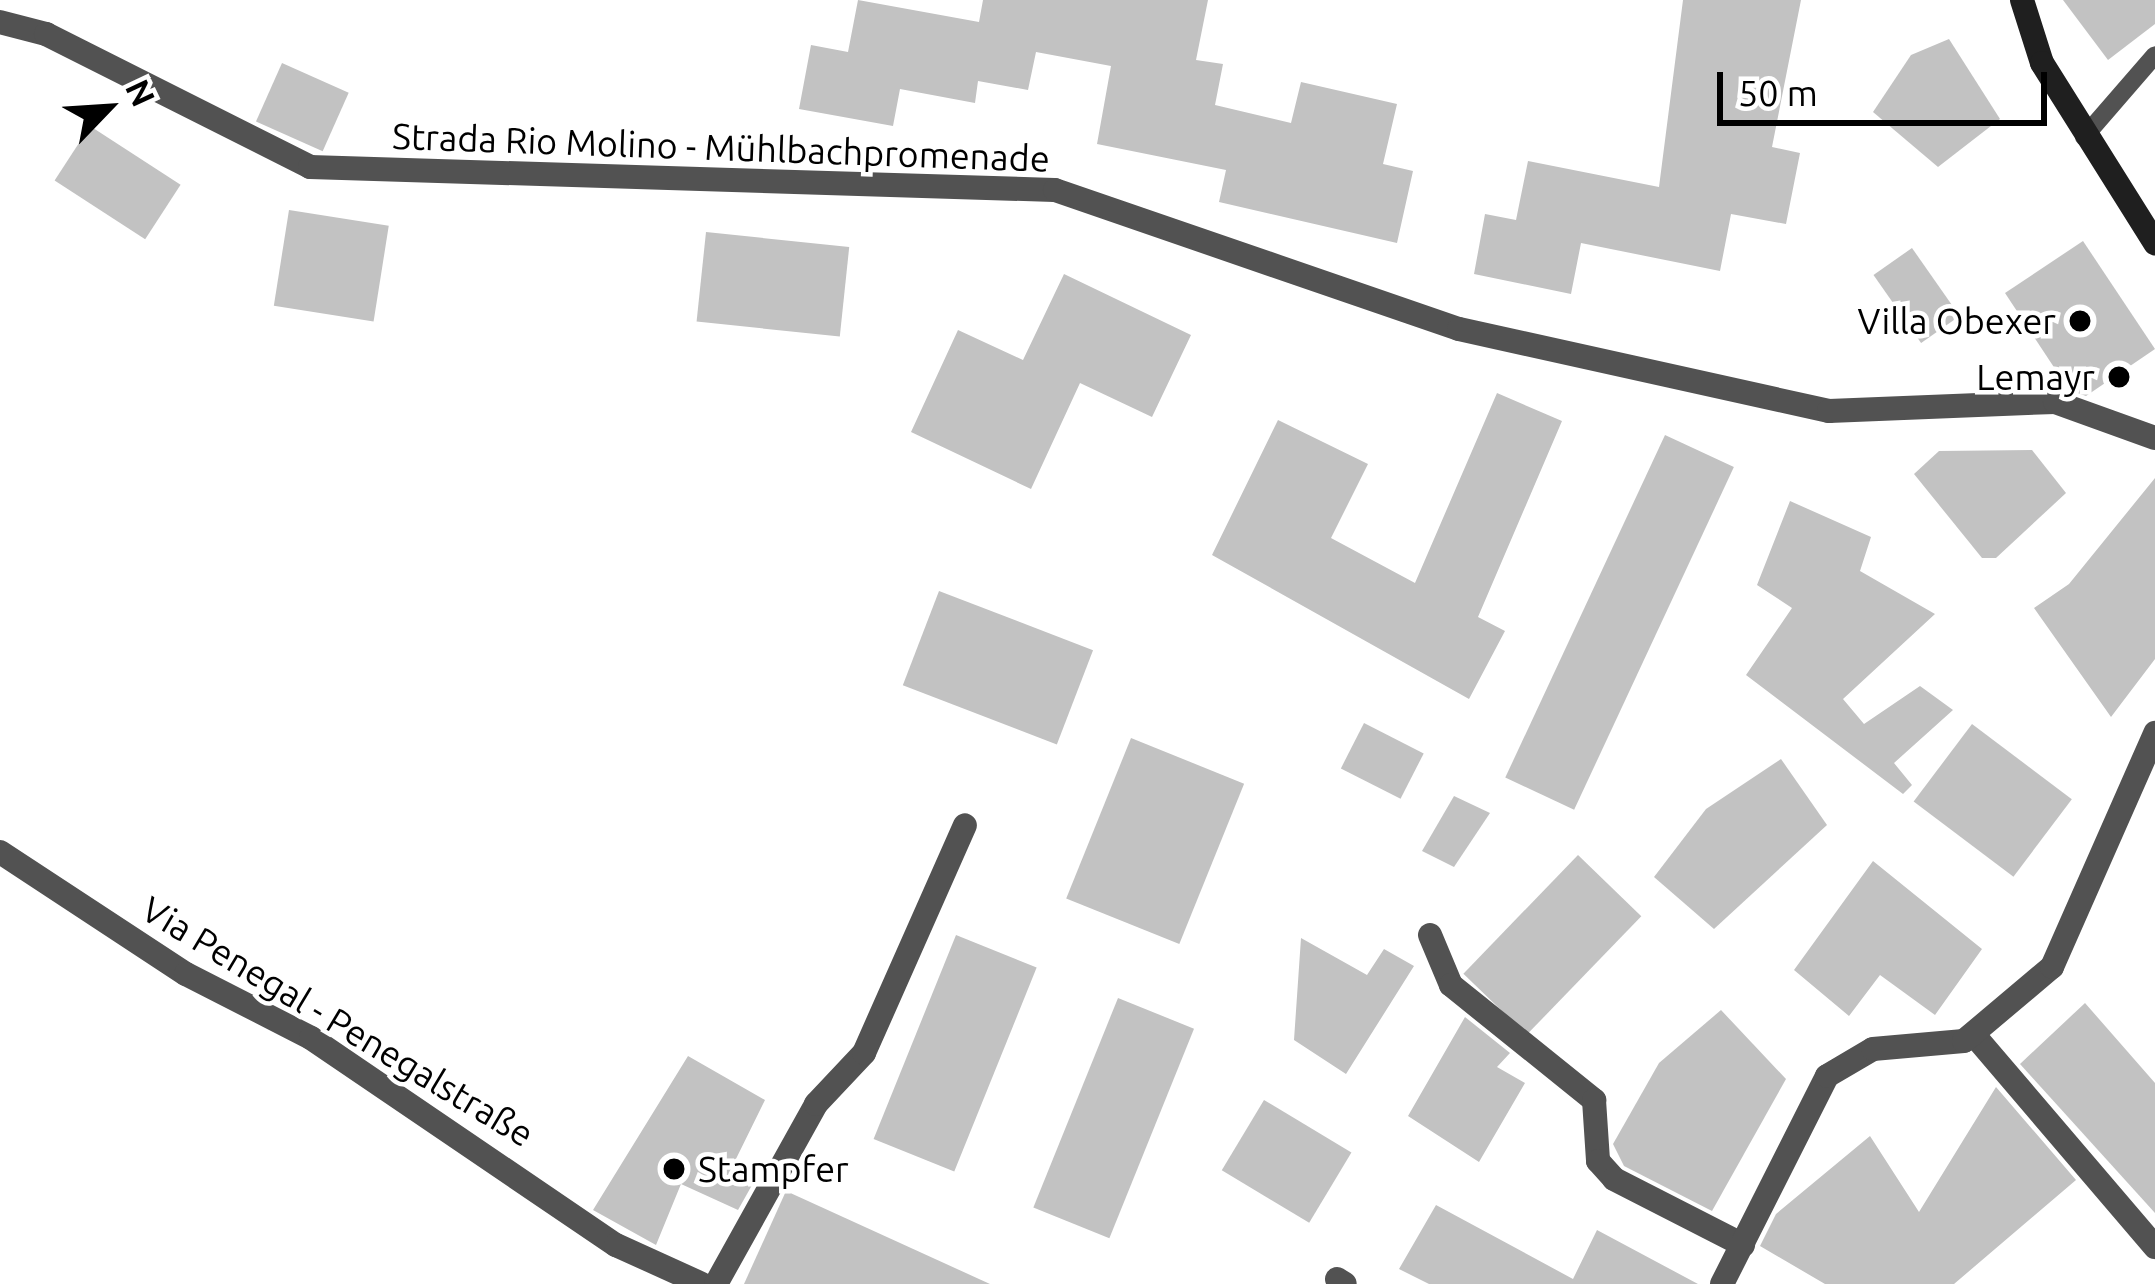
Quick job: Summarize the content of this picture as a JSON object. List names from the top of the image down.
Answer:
{
  "streets": {
    "street": ["Strada Rio Molino - Mühlbachpromenade", "Via Penegal - Penegalstraße"]
  },
  "places": ["Villa Obexer", "Lemayr", "Stampfer"],
  "scale_bar": "50 m",
  "north": "top right"
}
